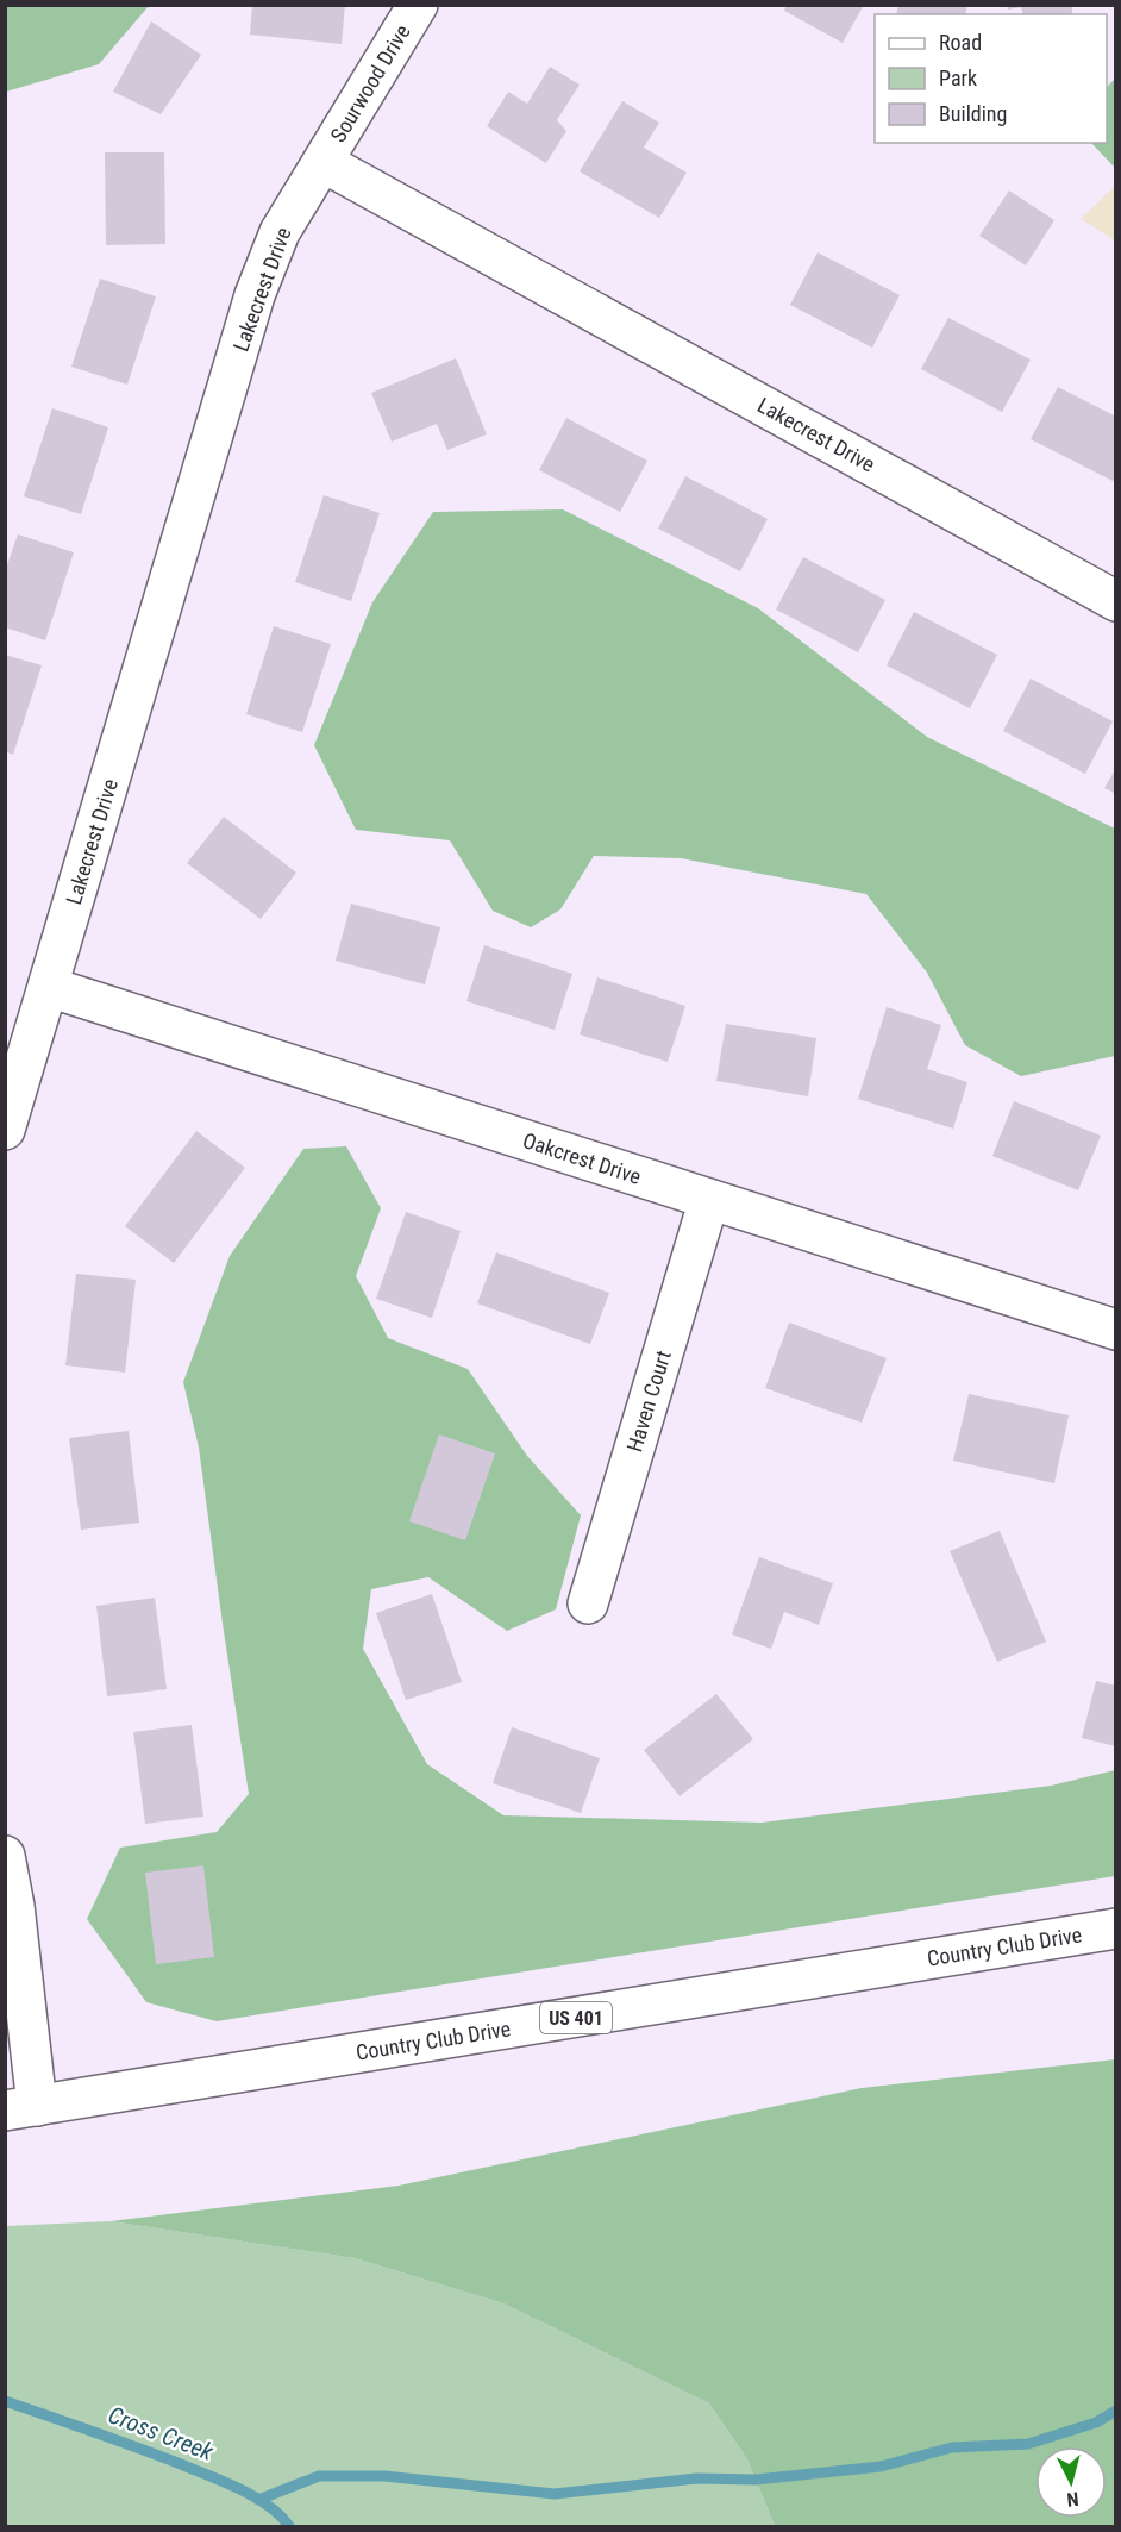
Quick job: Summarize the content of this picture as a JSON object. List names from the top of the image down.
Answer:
{
  "streets": {
    "street": [
      "Sourwood Drive",
      "Lakecrest Drive",
      "Oakcrest Drive",
      "Haven Court",
      "Country Club Drive",
      "US 401"
    ]
  },
  "crossings": [
    ["Sourwood Drive", "Lakecrest Drive"],
    ["Lakecrest Drive", "Oakcrest Drive"],
    ["Oakcrest Drive", "Haven Court"]
  ],
  "water": ["Cross Creek"],
  "legend": ["Road", "Park", "Building"],
  "north": "bottom"
}
